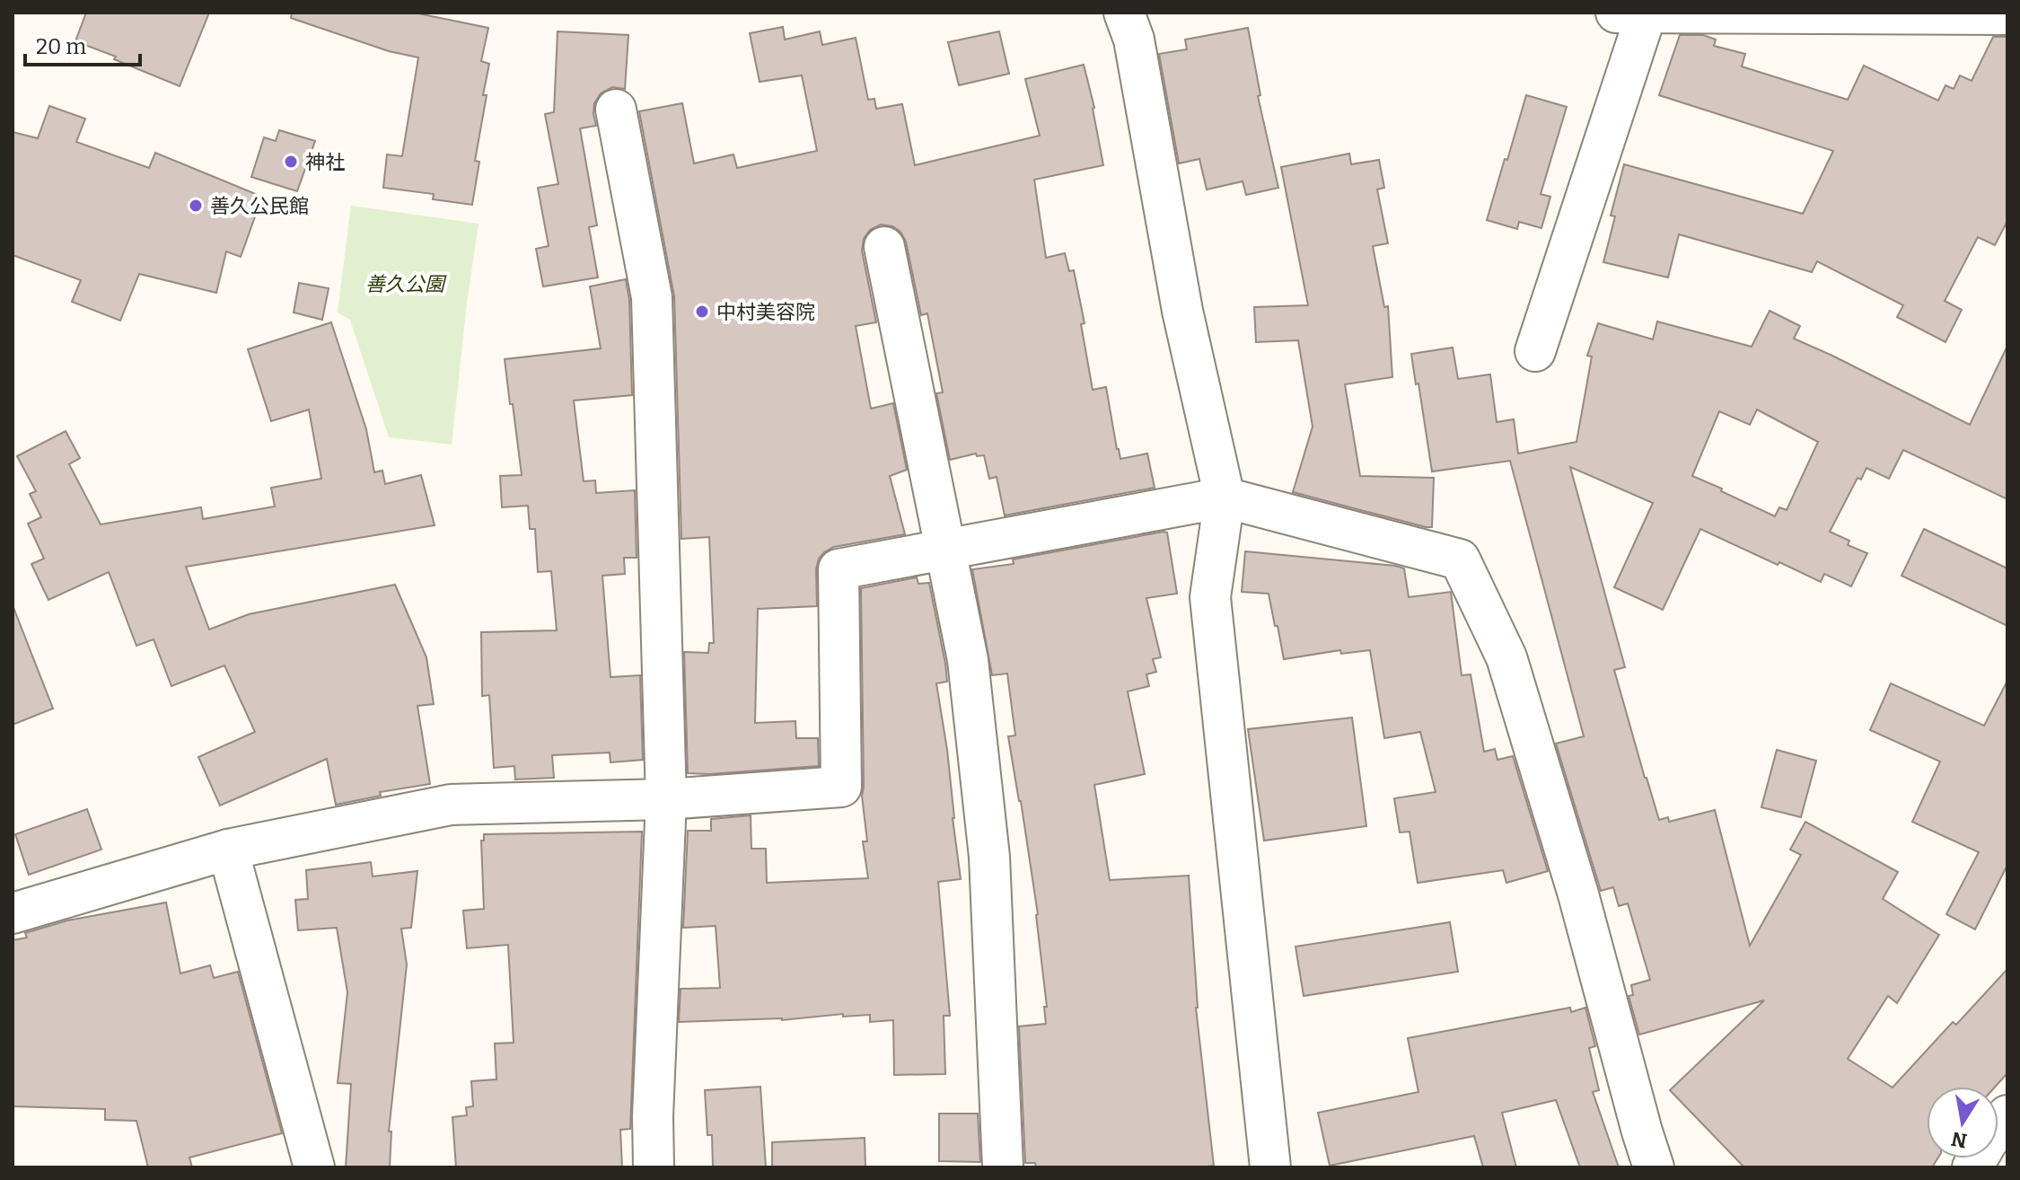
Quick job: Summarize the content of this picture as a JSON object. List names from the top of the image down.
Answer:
{
  "parks": ["善久公園"],
  "places": ["神社", "善久公民館", "中村美容院"],
  "scale_bar": "20 m",
  "north": "bottom"
}
